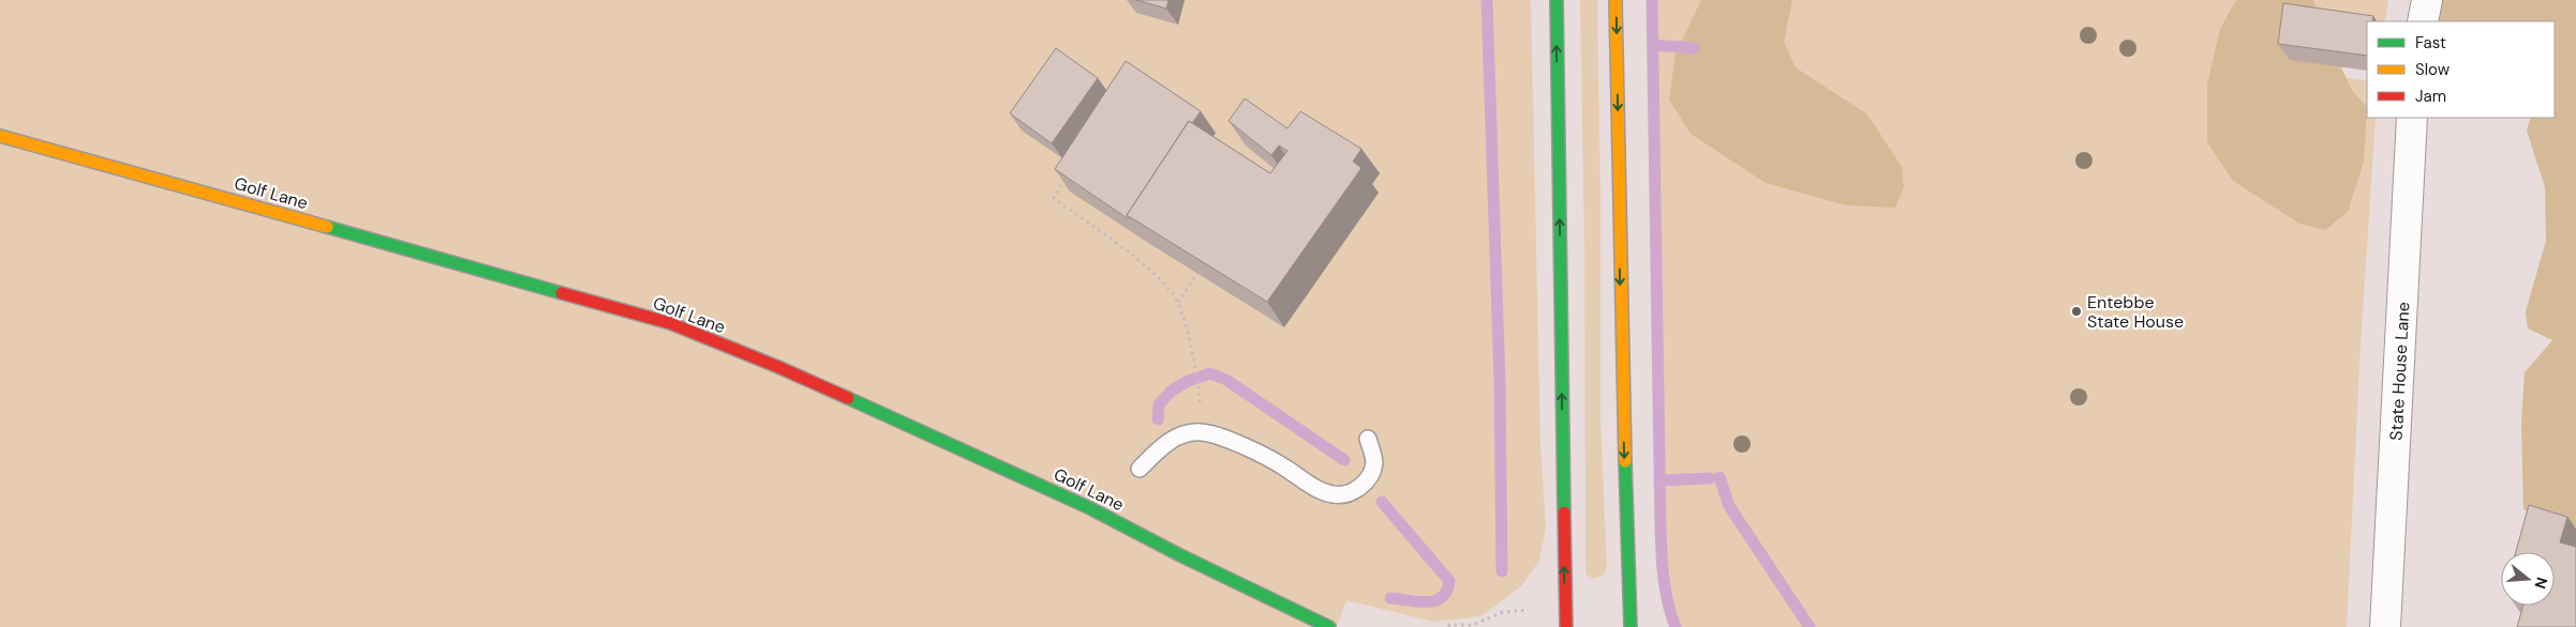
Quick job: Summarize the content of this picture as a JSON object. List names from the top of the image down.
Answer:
{
  "streets": {
    "main road": ["Golf Lane"],
    "street": ["State House Lane"]
  },
  "places": ["Entebbe State House"],
  "legend": ["Fast", "Slow", "Jam"],
  "north": "right"
}
